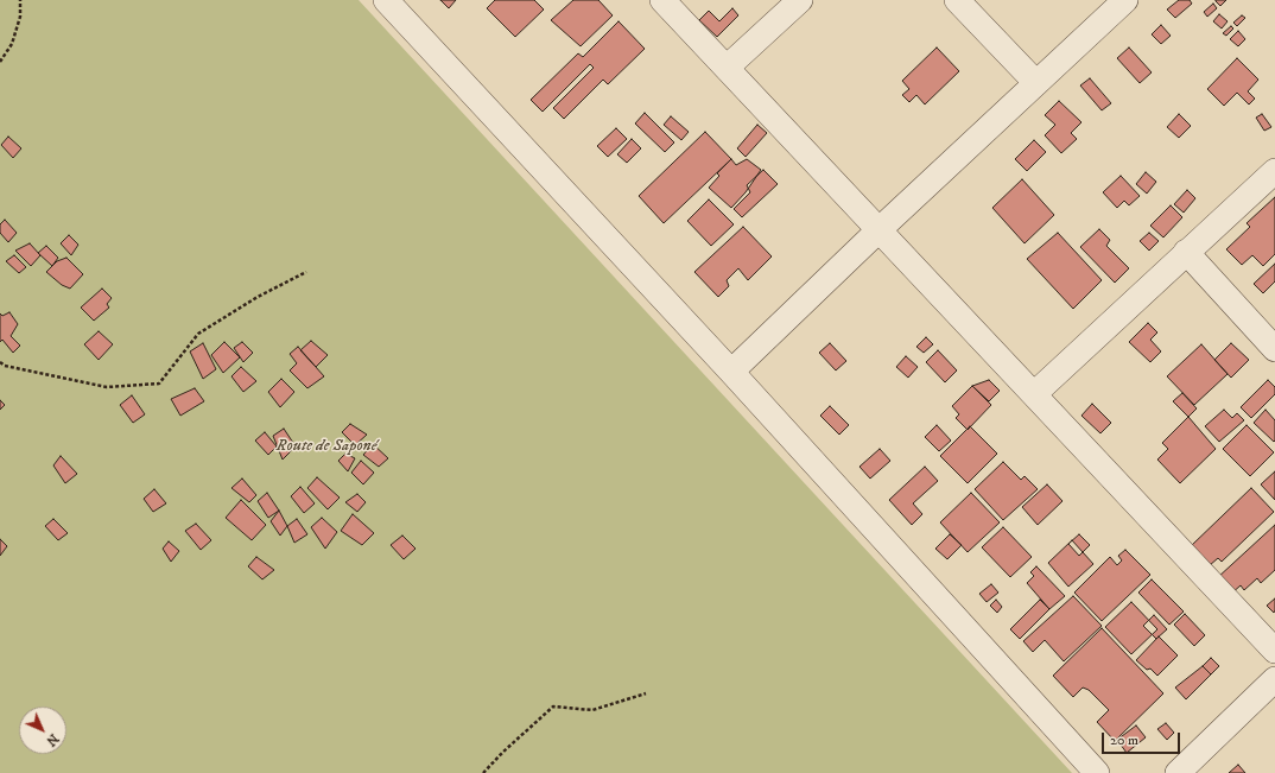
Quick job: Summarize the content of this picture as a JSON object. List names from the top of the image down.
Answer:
{
  "parks": ["Route de Saponé"],
  "scale_bar": "20 m",
  "north": "bottom right"
}
